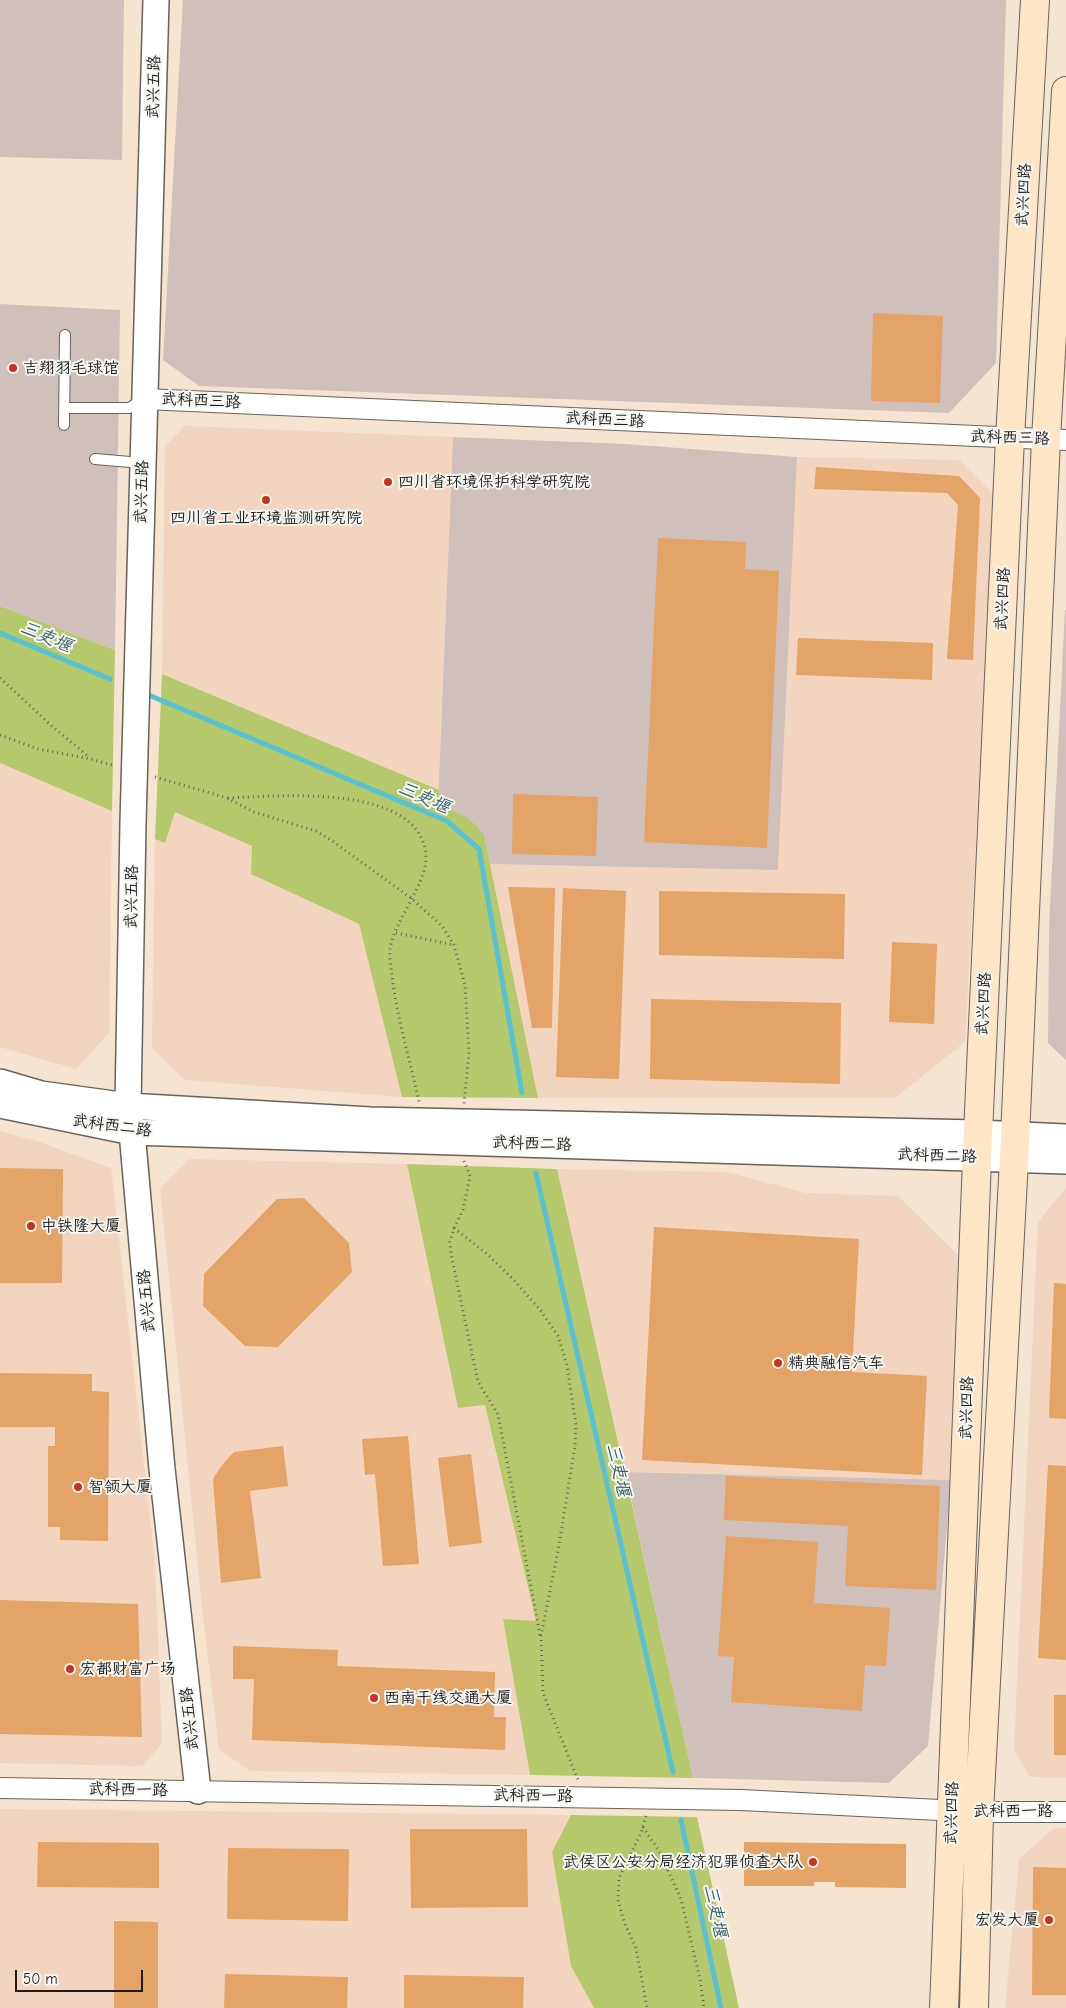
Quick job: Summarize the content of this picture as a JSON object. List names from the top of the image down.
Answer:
{
  "streets": {
    "main road": ["武兴四路"],
    "street": [
      "武兴五路",
      "武科西三路",
      "武科西二路",
      "武科西一路"
    ]
  },
  "crossings": [
    ["武兴五路", "武科西三路"],
    ["武兴五路", "武科西二路"],
    ["武兴五路", "武科西一路"],
    ["武兴四路", "武科西三路"],
    ["武兴四路", "武科西二路"],
    ["武兴四路", "武科西一路"]
  ],
  "water": ["三吏堰"],
  "places": [
    "吉翔羽毛球馆",
    "四川省环境保护科学研究院",
    "四川省工业环境监测研究院",
    "中铁隆大厦",
    "精典融信汽车",
    "智领大厦",
    "宏都财富广场",
    "西南干线交通大厦",
    "武侯区公安分局经济犯罪侦查大队",
    "宏发大厦"
  ],
  "scale_bar": "50 m"
}
